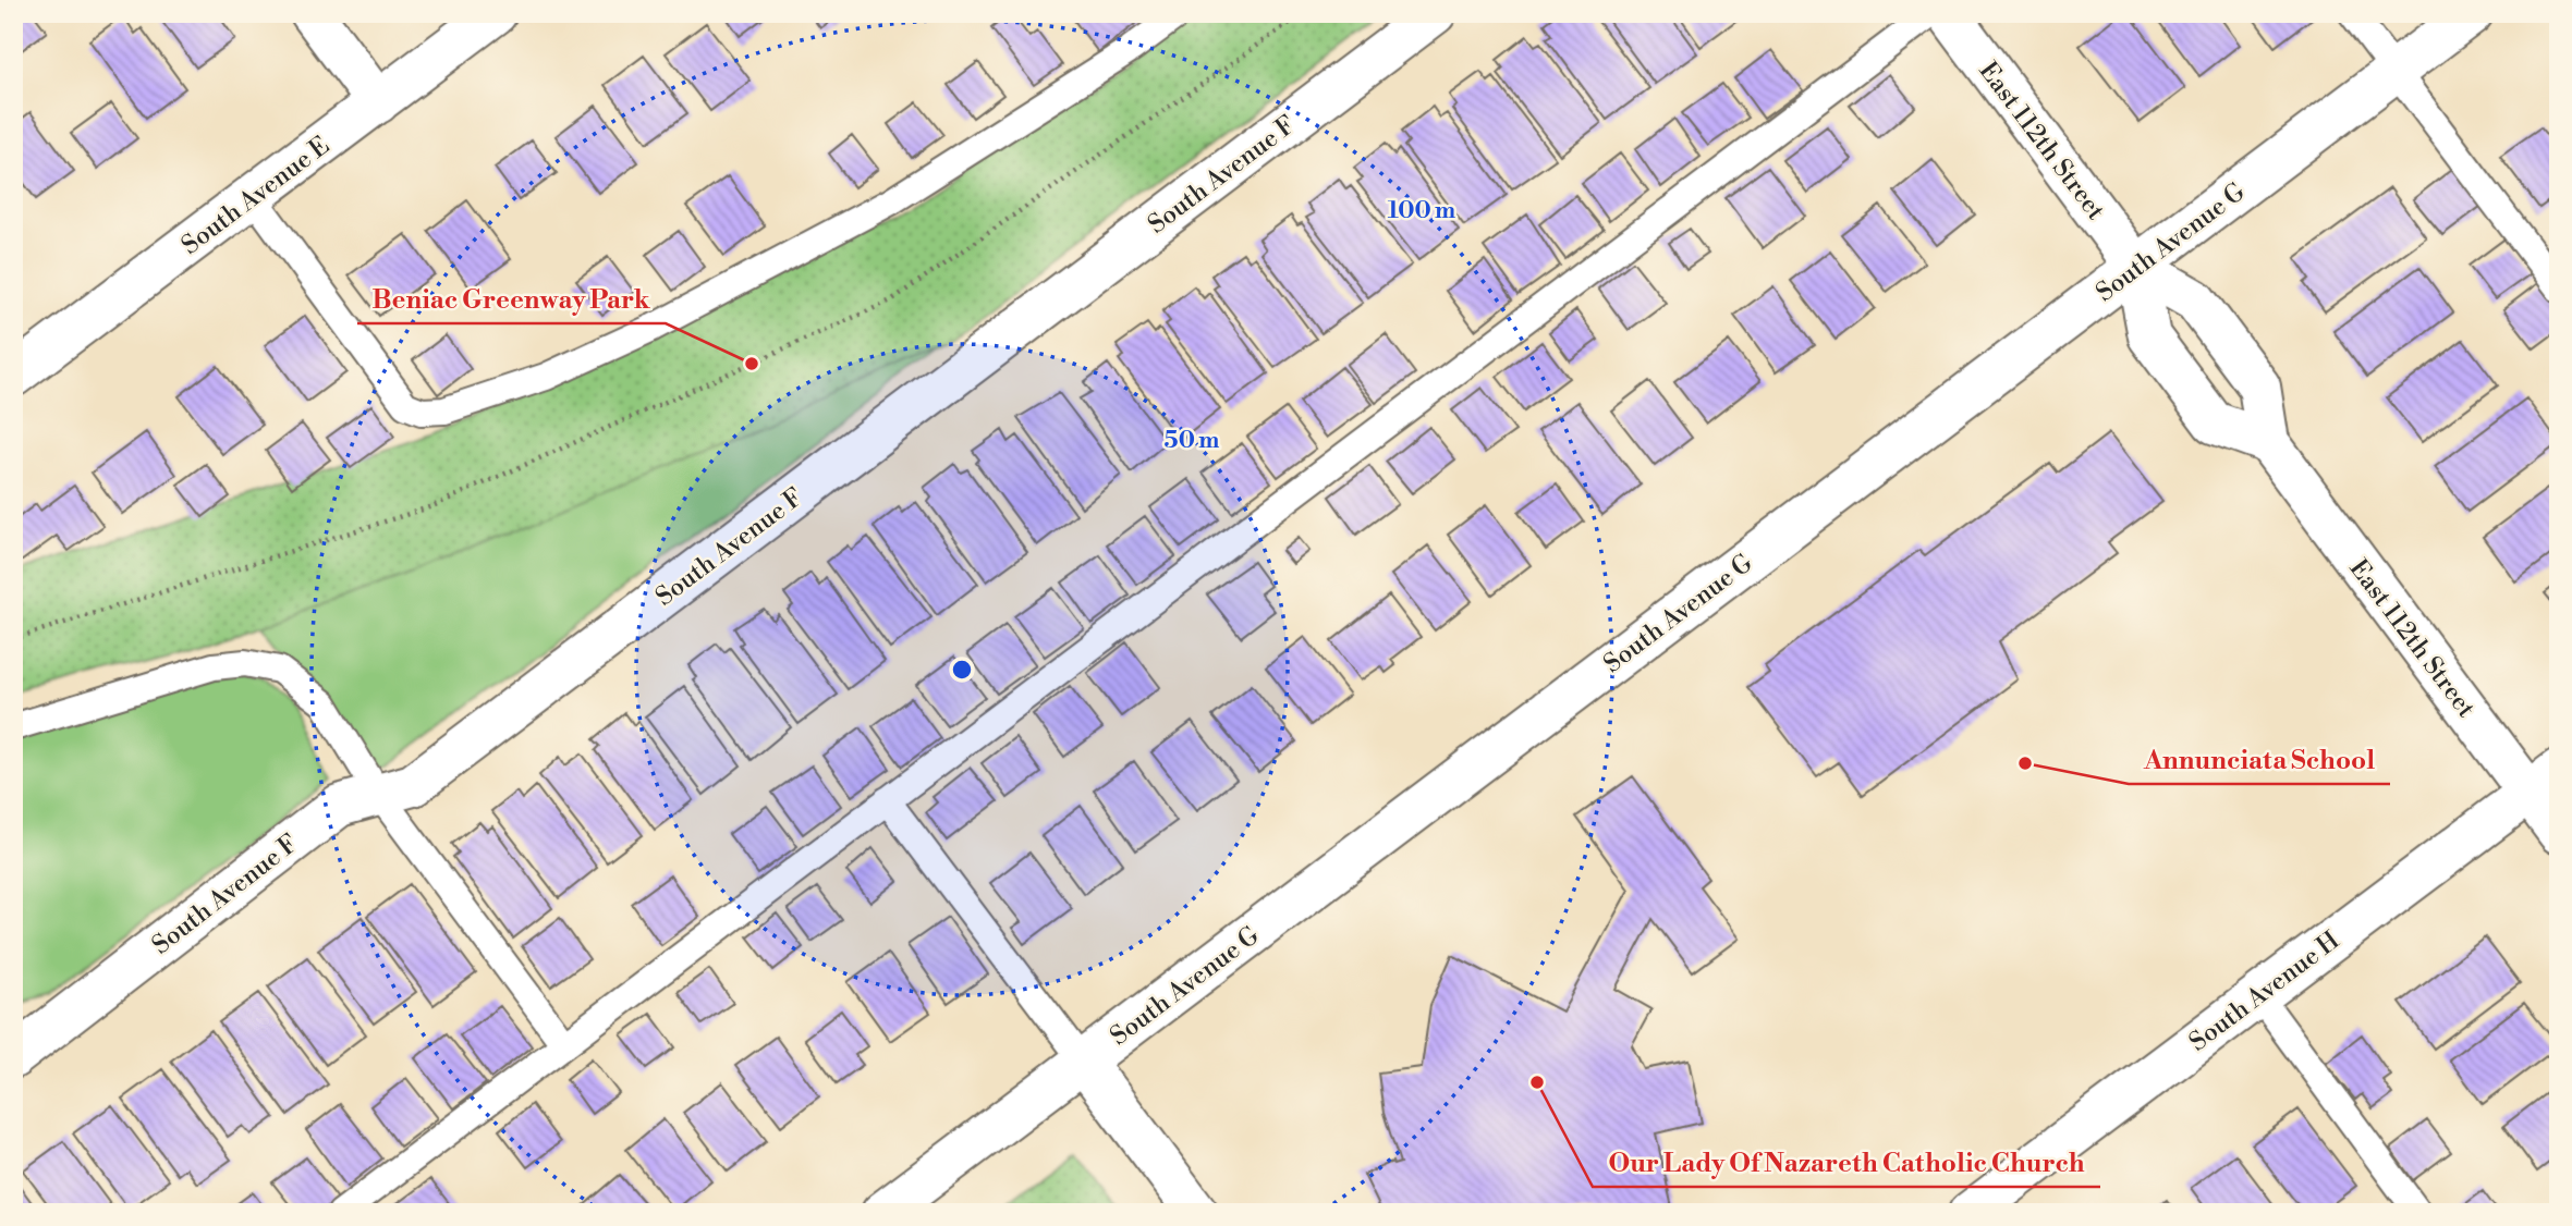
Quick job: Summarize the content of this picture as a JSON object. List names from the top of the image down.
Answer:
{
  "streets": {
    "street": [
      "East 112th Street",
      "South Avenue F",
      "South Avenue E",
      "South Avenue G",
      "South Avenue H"
    ]
  },
  "crossings": [
    ["East 112th Street", "South Avenue G"],
    ["East 112th Street", "South Avenue H"]
  ],
  "places": ["Beniac Greenway Park", "Annunciata School", "Our Lady Of Nazareth Catholic Church"],
  "rings": ["100 m", "50 m"]
}
